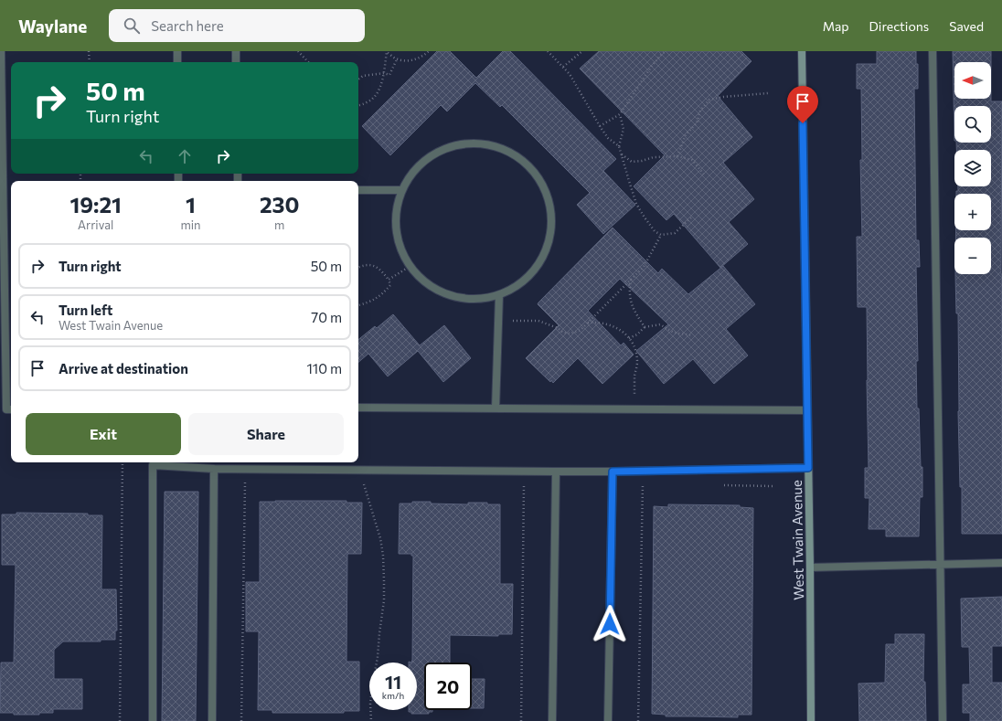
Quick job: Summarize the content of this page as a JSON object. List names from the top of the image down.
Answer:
{
  "streets": {
    "main road": ["West Twain Avenue"]
  },
  "north": "left",
  "page": {
    "header": "Waylane",
    "search": "Search here",
    "nav": ["Map", "Directions", "Saved"],
    "map_buttons": ["+", "−"],
    "turn": ["50 m", "Turn right"],
    "eta": [
      "19:21",
      "Arrival",
      "1",
      "min",
      "230",
      "m"
    ],
    "list": [
      {
        "name": "Turn right",
        "value": "50 m"
      },
      {
        "name": "Turn left",
        "note": "West Twain Avenue",
        "value": "70 m"
      },
      {
        "name": "Arrive at destination",
        "value": "110 m"
      }
    ],
    "buttons": ["Exit", "Share"],
    "speed": "11 km/h",
    "limit": "20"
  }
}
